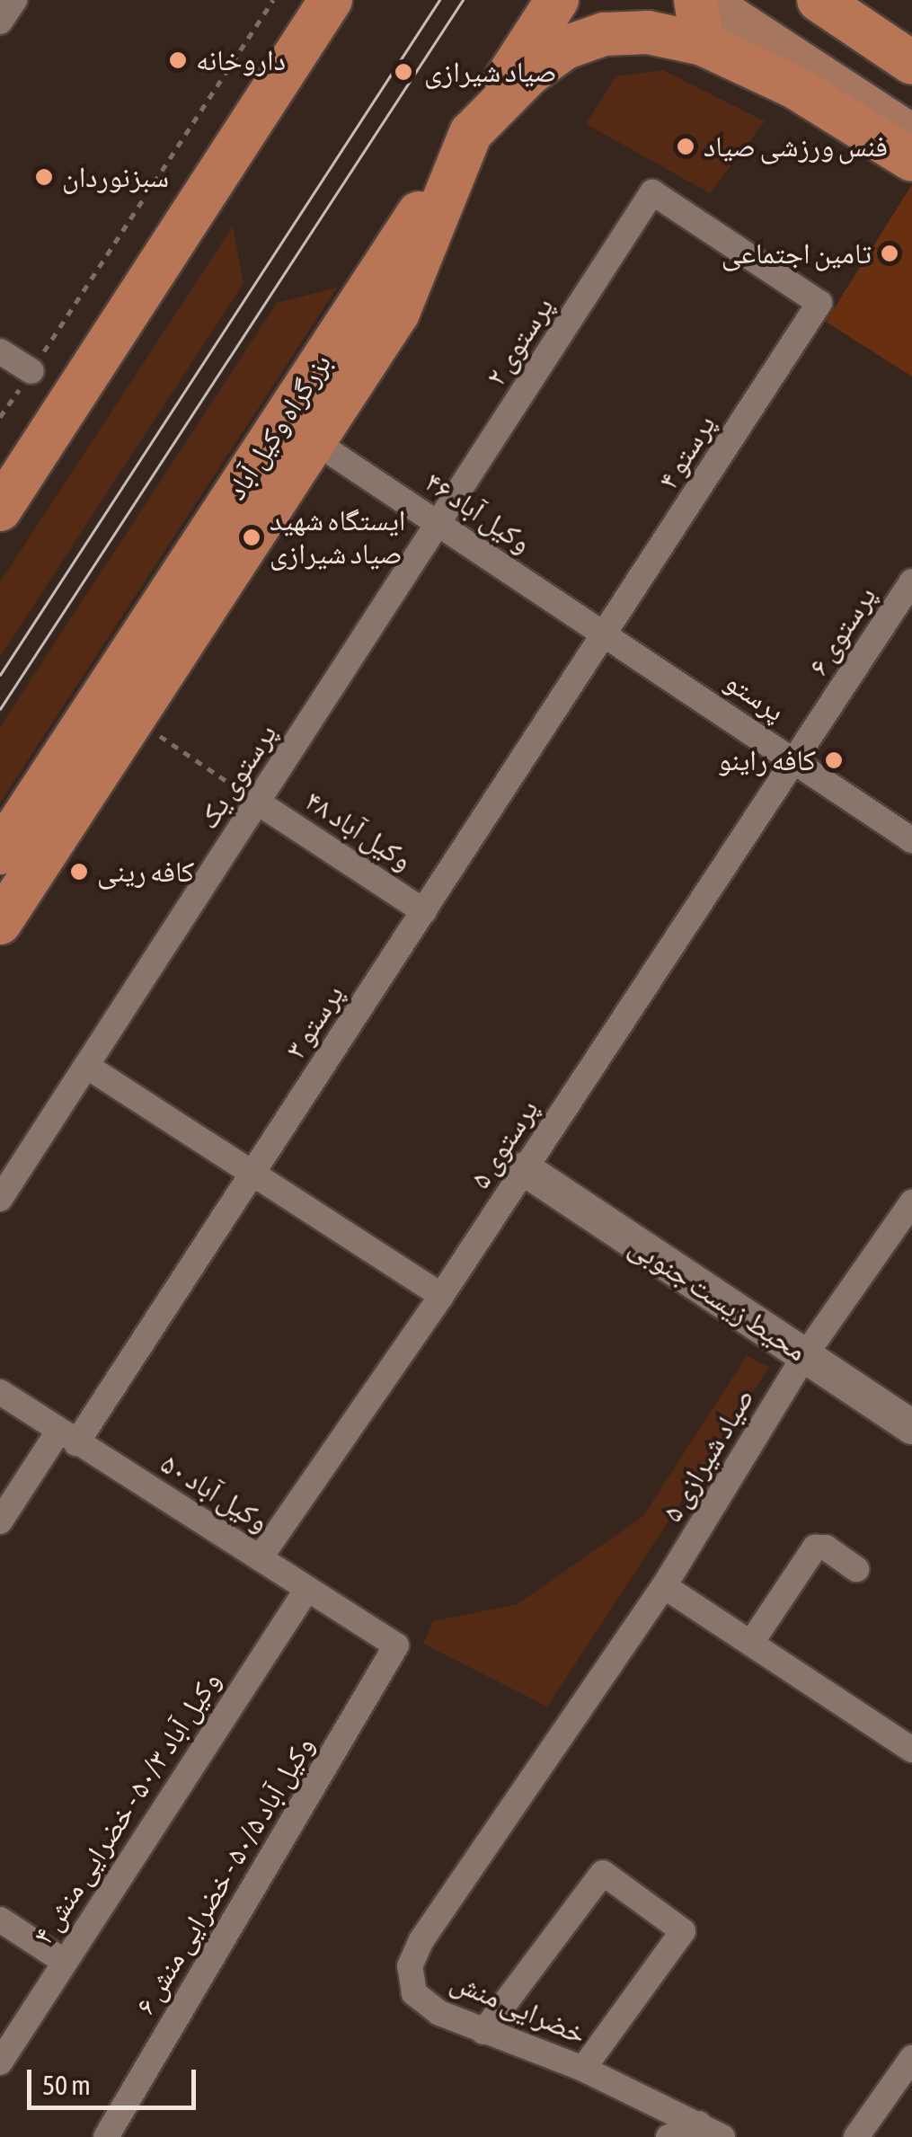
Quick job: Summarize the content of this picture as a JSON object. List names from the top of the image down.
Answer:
{
  "streets": {
    "highway": ["بزرگراه وکیل آباد"],
    "street": [
      "پرستوی ۲",
      "پرستو ۴",
      "۴۶ وکیل آباد",
      "پرستوی ۶",
      "پرستو",
      "پرستوی یک",
      "۴۸ وکیل آباد",
      "پرستو ۳",
      "پرستوی ۵",
      "محیط زیست جنوبی",
      "صیاد شیرازی ۵",
      "۵۰ وکیل آباد",
      "وکیل آباد ۵۰/۳ - خضرایی منش ۴",
      "وکیل آباد ۵۰/۵ - خضرایی منش ۶",
      "خضرایی منش"
    ]
  },
  "crossings": [
    ["پرستوی ۲", "پرستو ۴"],
    ["پرستوی ۲", "۴۶ وکیل آباد"],
    ["پرستوی ۲", "پرستوی یک"],
    ["پرستو ۴", "۴۶ وکیل آباد"],
    ["پرستو ۴", "پرستو"],
    ["پرستو ۴", "پرستو ۳"],
    ["۴۶ وکیل آباد", "پرستو"],
    ["۴۶ وکیل آباد", "پرستوی یک"],
    ["۴۶ وکیل آباد", "پرستو ۳"],
    ["پرستوی ۶", "پرستو"],
    ["پرستوی ۶", "پرستوی ۵"],
    ["پرستو", "پرستو ۳"],
    ["پرستو", "پرستوی ۵"],
    ["پرستوی یک", "۴۸ وکیل آباد"],
    ["۴۸ وکیل آباد", "پرستو ۳"],
    ["پرستو ۳", "۵۰ وکیل آباد"],
    ["پرستوی ۵", "محیط زیست جنوبی"],
    ["پرستوی ۵", "۵۰ وکیل آباد"],
    ["محیط زیست جنوبی", "صیاد شیرازی ۵"],
    ["صیاد شیرازی ۵", "خضرایی منش"],
    ["۵۰ وکیل آباد", "وکیل آباد ۵۰/۳ - خضرایی منش ۴"],
    ["۵۰ وکیل آباد", "وکیل آباد ۵۰/۵ - خضرایی منش ۶"]
  ],
  "places": [
    "داروخانه",
    "صیاد شیرازی",
    "فنس ورزشی صیاد",
    "سبزنوردان",
    "تامین اجتماعی",
    "ایستگاه شهید صیاد شیرازی",
    "کافه راینو",
    "کافه رینی"
  ],
  "scale_bar": "50 m"
}
